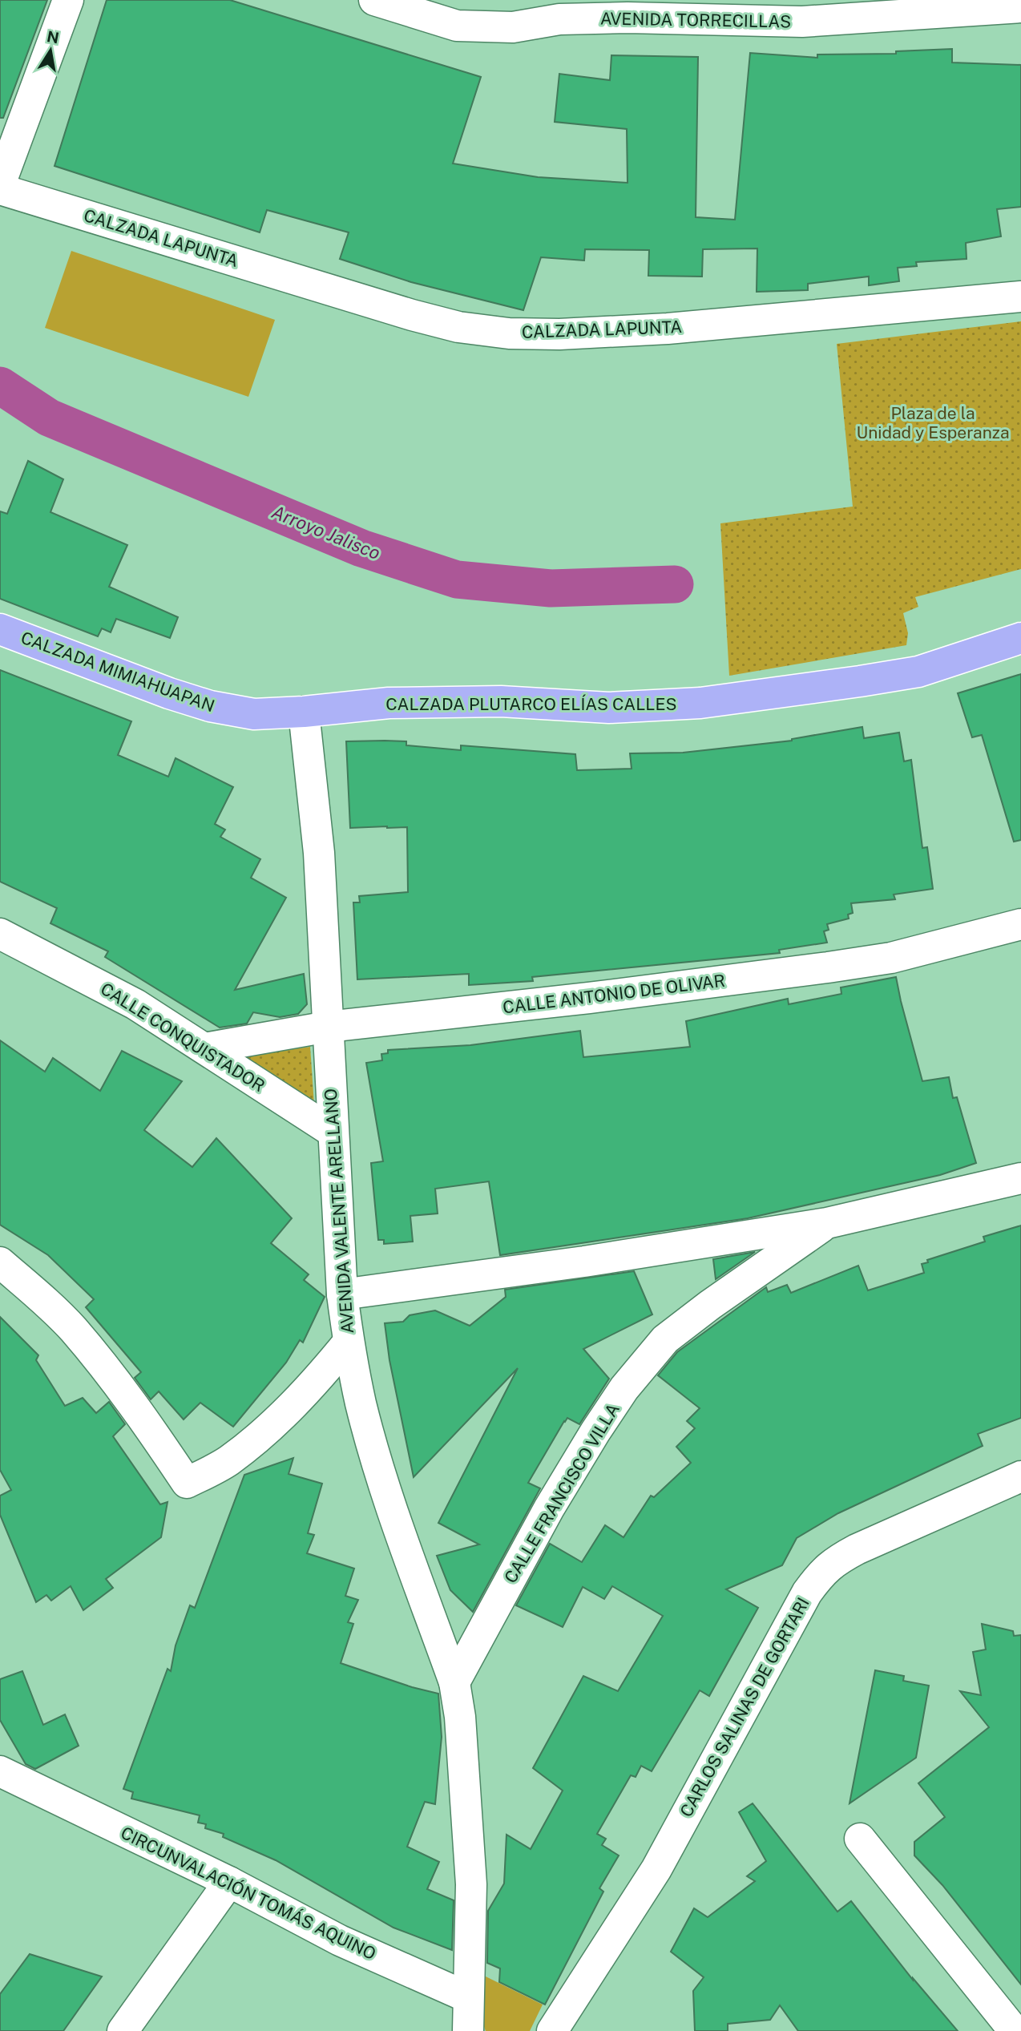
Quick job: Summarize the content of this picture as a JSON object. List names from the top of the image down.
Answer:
{
  "streets": {
    "main road": ["CALZADA MIMIAHUAPAN", "CALZADA PLUTARCO ELÍAS CALLES"],
    "street": [
      "AVENIDA TORRECILLAS",
      "CALZADA LAPUNTA",
      "CALLE ANTONIO DE OLIVAR",
      "CALLE CONQUISTADOR",
      "AVENIDA VALENTE ARELLANO",
      "CALLE FRANCISCO VILLA",
      "CARLOS SALINAS DE GORTARI",
      "CIRCUNVALACIÓN TOMÁS AQUINO"
    ]
  },
  "crossings": [
    ["CALZADA MIMIAHUAPAN", "CALZADA PLUTARCO ELÍAS CALLES"],
    ["CALZADA MIMIAHUAPAN", "AVENIDA VALENTE ARELLANO"],
    ["CALZADA PLUTARCO ELÍAS CALLES", "AVENIDA VALENTE ARELLANO"],
    ["CALLE ANTONIO DE OLIVAR", "CALLE CONQUISTADOR"],
    ["CALLE ANTONIO DE OLIVAR", "AVENIDA VALENTE ARELLANO"],
    ["CALLE CONQUISTADOR", "AVENIDA VALENTE ARELLANO"],
    ["AVENIDA VALENTE ARELLANO", "CALLE FRANCISCO VILLA"],
    ["AVENIDA VALENTE ARELLANO", "CIRCUNVALACIÓN TOMÁS AQUINO"]
  ],
  "water": ["Arroyo Jalisco"],
  "parks": ["Plaza de la Unidad y Esperanza"],
  "north": "top"
}
